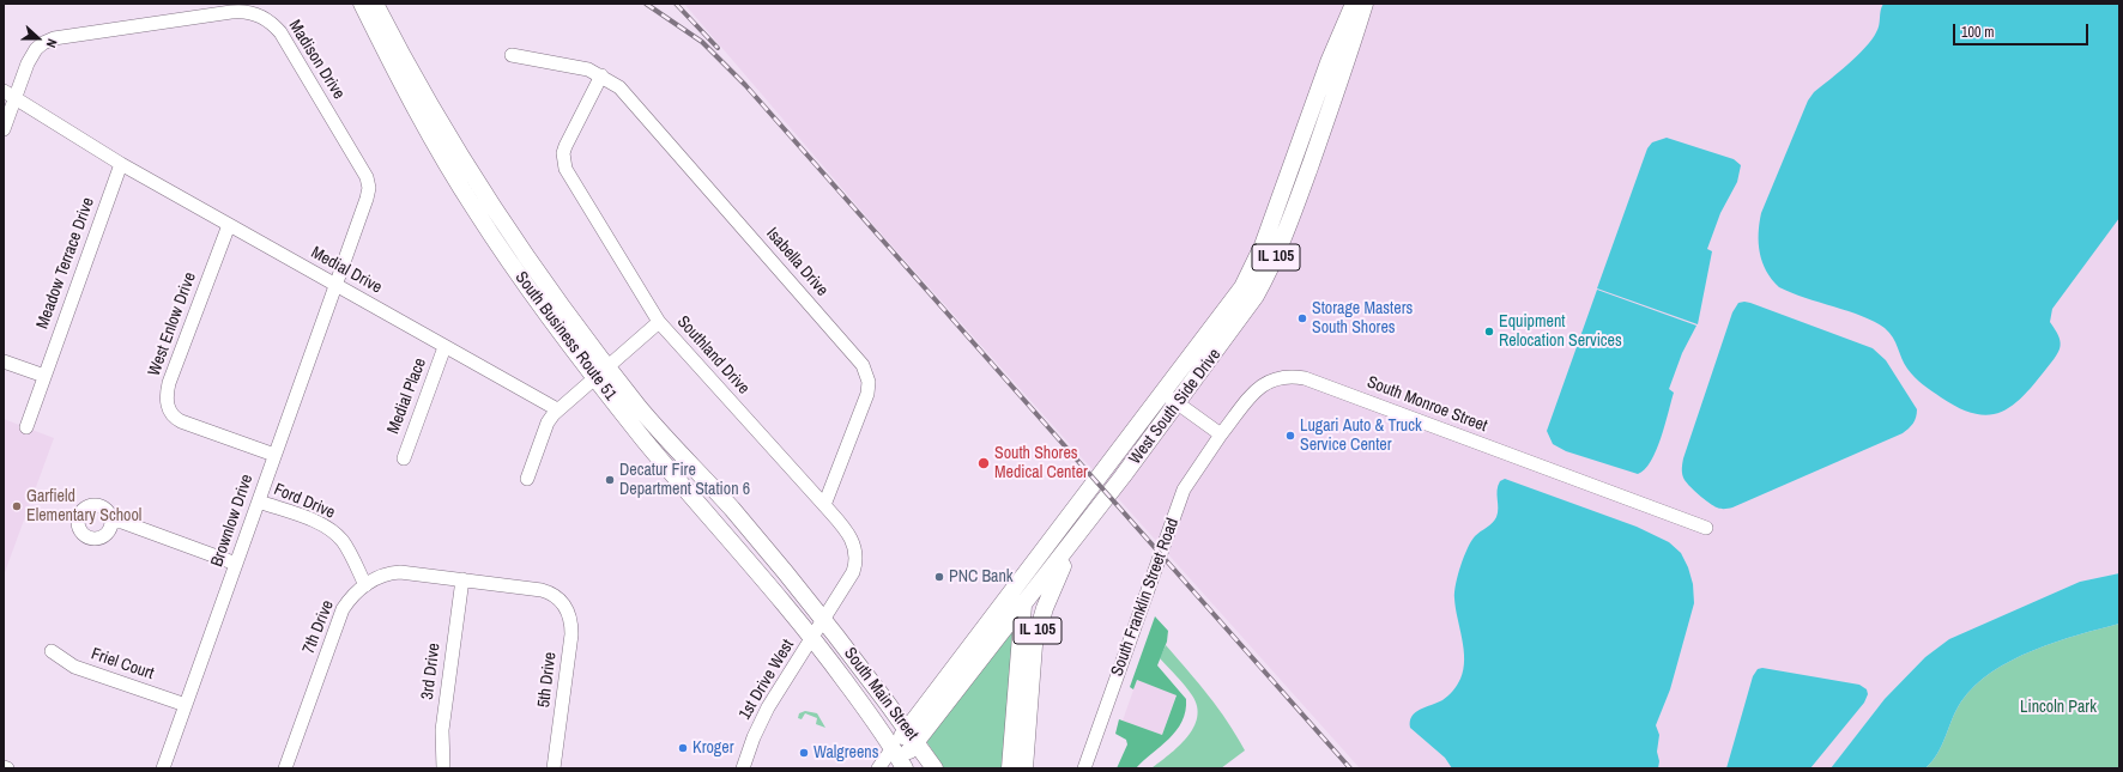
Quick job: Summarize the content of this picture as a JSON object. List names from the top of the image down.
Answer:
{
  "streets": {
    "main road": [
      "IL 105",
      "South Business Route 51",
      "West South Side Drive",
      "South Main Street"
    ],
    "street": [
      "Madison Drive",
      "Isabella Drive",
      "Meadow Terrace Drive",
      "Medial Drive",
      "West Enlow Drive",
      "Southland Drive",
      "Medial Place",
      "South Monroe Street",
      "Ford Drive",
      "Brownlow Drive",
      "South Franklin Street Road",
      "7th Drive",
      "Friel Court",
      "3rd Drive",
      "5th Drive",
      "1st Drive West"
    ]
  },
  "crossings": [
    ["Madison Drive", "Medial Drive"],
    ["Madison Drive", "Brownlow Drive"],
    ["IL 105", "West South Side Drive"],
    ["Isabella Drive", "Southland Drive"],
    ["Meadow Terrace Drive", "Medial Drive"],
    ["Medial Drive", "West Enlow Drive"],
    ["Medial Drive", "Medial Place"],
    ["Medial Drive", "Brownlow Drive"],
    ["West Enlow Drive", "Brownlow Drive"],
    ["South Business Route 51", "Southland Drive"],
    ["South Business Route 51", "1st Drive West"],
    ["South Business Route 51", "South Main Street"],
    ["Southland Drive", "1st Drive West"],
    ["Southland Drive", "South Main Street"],
    ["South Monroe Street", "South Franklin Street Road"],
    ["West South Side Drive", "South Main Street"],
    ["Ford Drive", "Brownlow Drive"],
    ["Ford Drive", "7th Drive"],
    ["Brownlow Drive", "Friel Court"],
    ["7th Drive", "3rd Drive"],
    ["7th Drive", "5th Drive"],
    ["1st Drive West", "South Main Street"]
  ],
  "parks": ["Lincoln Park"],
  "places": [
    "Storage Masters South Shores",
    "Equipment Relocation Services",
    "Lugari Auto & Truck Service Center",
    "South Shores Medical Center",
    "Decatur Fire Department Station 6",
    "Garfield Elementary School",
    "PNC Bank",
    "Kroger",
    "Walgreens"
  ],
  "scale_bar": "100 m",
  "north": "right"
}
